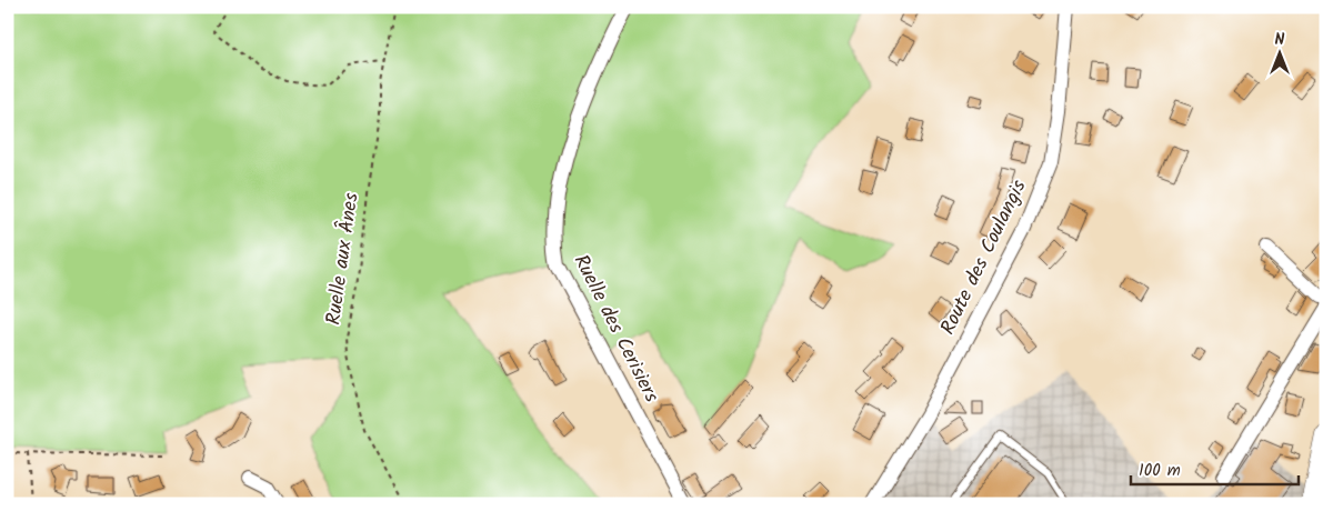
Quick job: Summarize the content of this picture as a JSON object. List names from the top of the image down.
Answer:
{
  "streets": {
    "street": ["Route des Coulangis", "Ruelle des Cerisiers"],
    "path": ["Ruelle aux Ânes"]
  },
  "scale_bar": "100 m",
  "north": "top"
}
